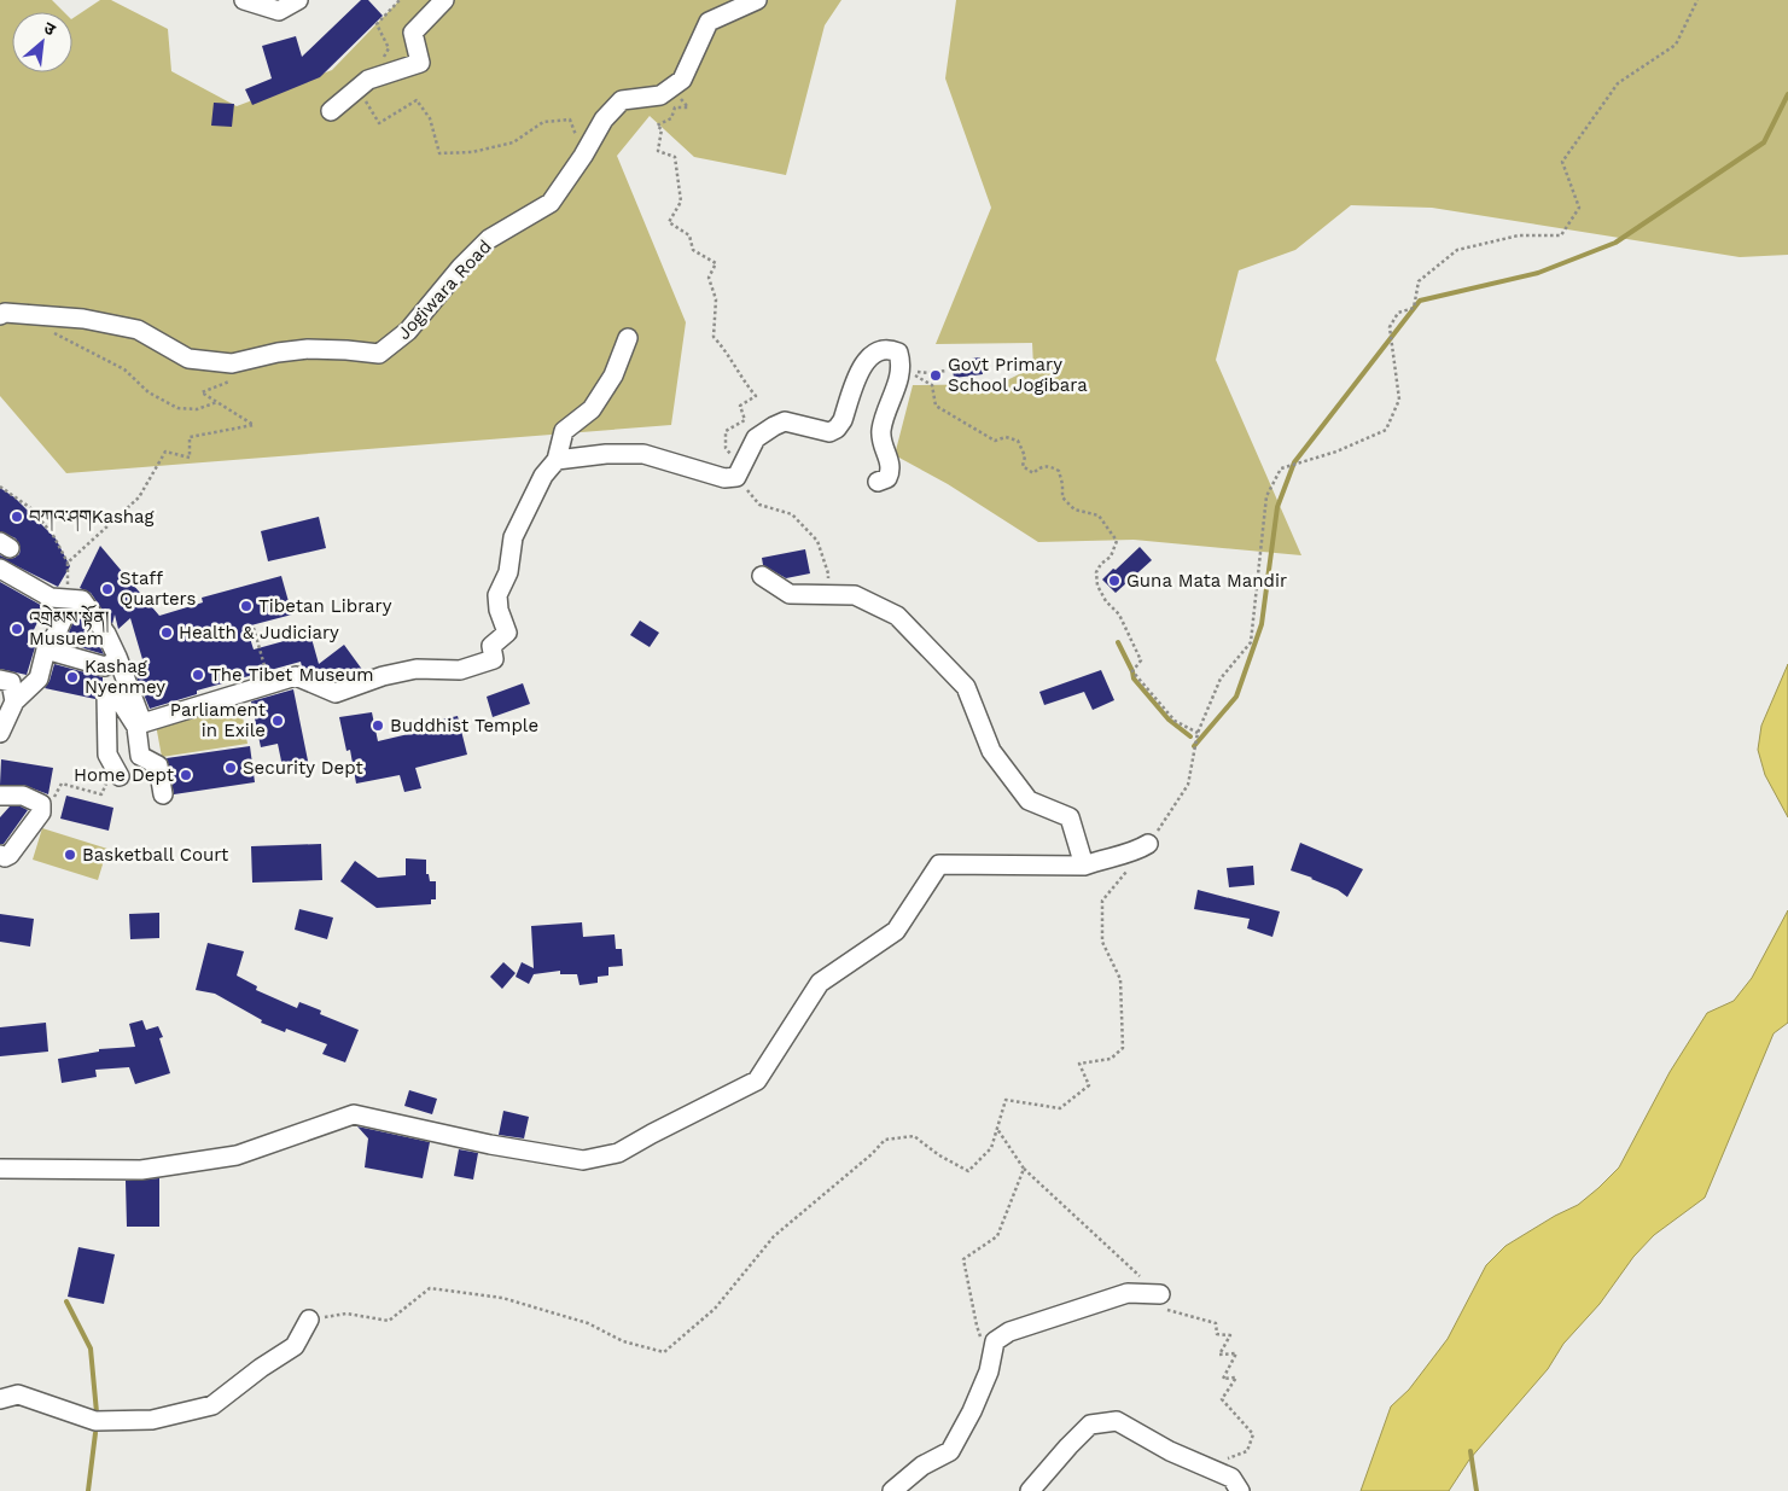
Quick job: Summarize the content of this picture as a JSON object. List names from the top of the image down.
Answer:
{
  "streets": {
    "street": ["Jogiwara Road"]
  },
  "places": [
    "Govt Primary School Jogibara",
    "བཀའ་ཤགKashag",
    "Guna Mata Mandir",
    "Staff Quarters",
    "Tibetan Library",
    "འགྲེམས་སྟོན། Musuem",
    "Health & Judiciary",
    "The Tibet Museum",
    "Kashag Nyenmey",
    "Parliament in Exile",
    "Buddhist Temple",
    "Security Dept",
    "Home Dept",
    "Basketball Court"
  ],
  "north": "top right"
}
